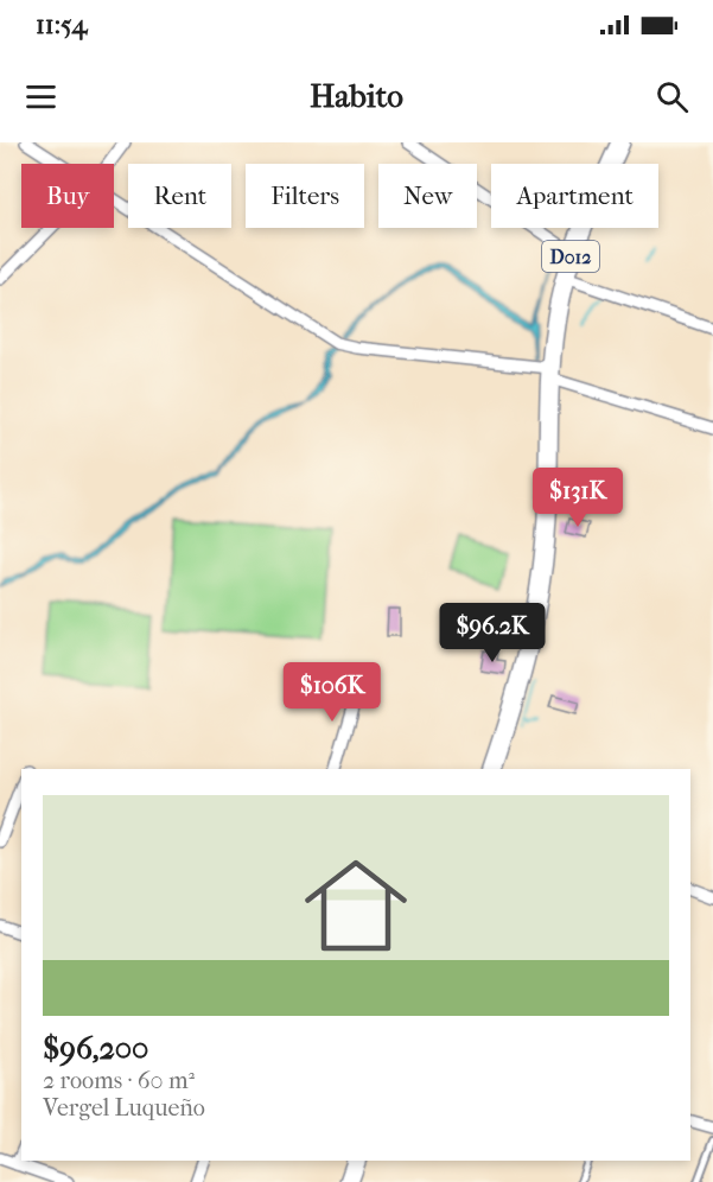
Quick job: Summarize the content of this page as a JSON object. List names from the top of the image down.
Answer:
{
  "streets": {
    "main road": ["D012"]
  },
  "page": {
    "status": "11:54",
    "header": "Habito",
    "chip": [
      "Buy",
      "Rent",
      "Filters",
      "New",
      "Apartment"
    ],
    "price": ["$131K", "$96.2K", "$106K"],
    "list": [
      {
        "name": "$96,200",
        "note": "2 rooms · 60 m² · Vergel Luqueño"
      }
    ]
  }
}
